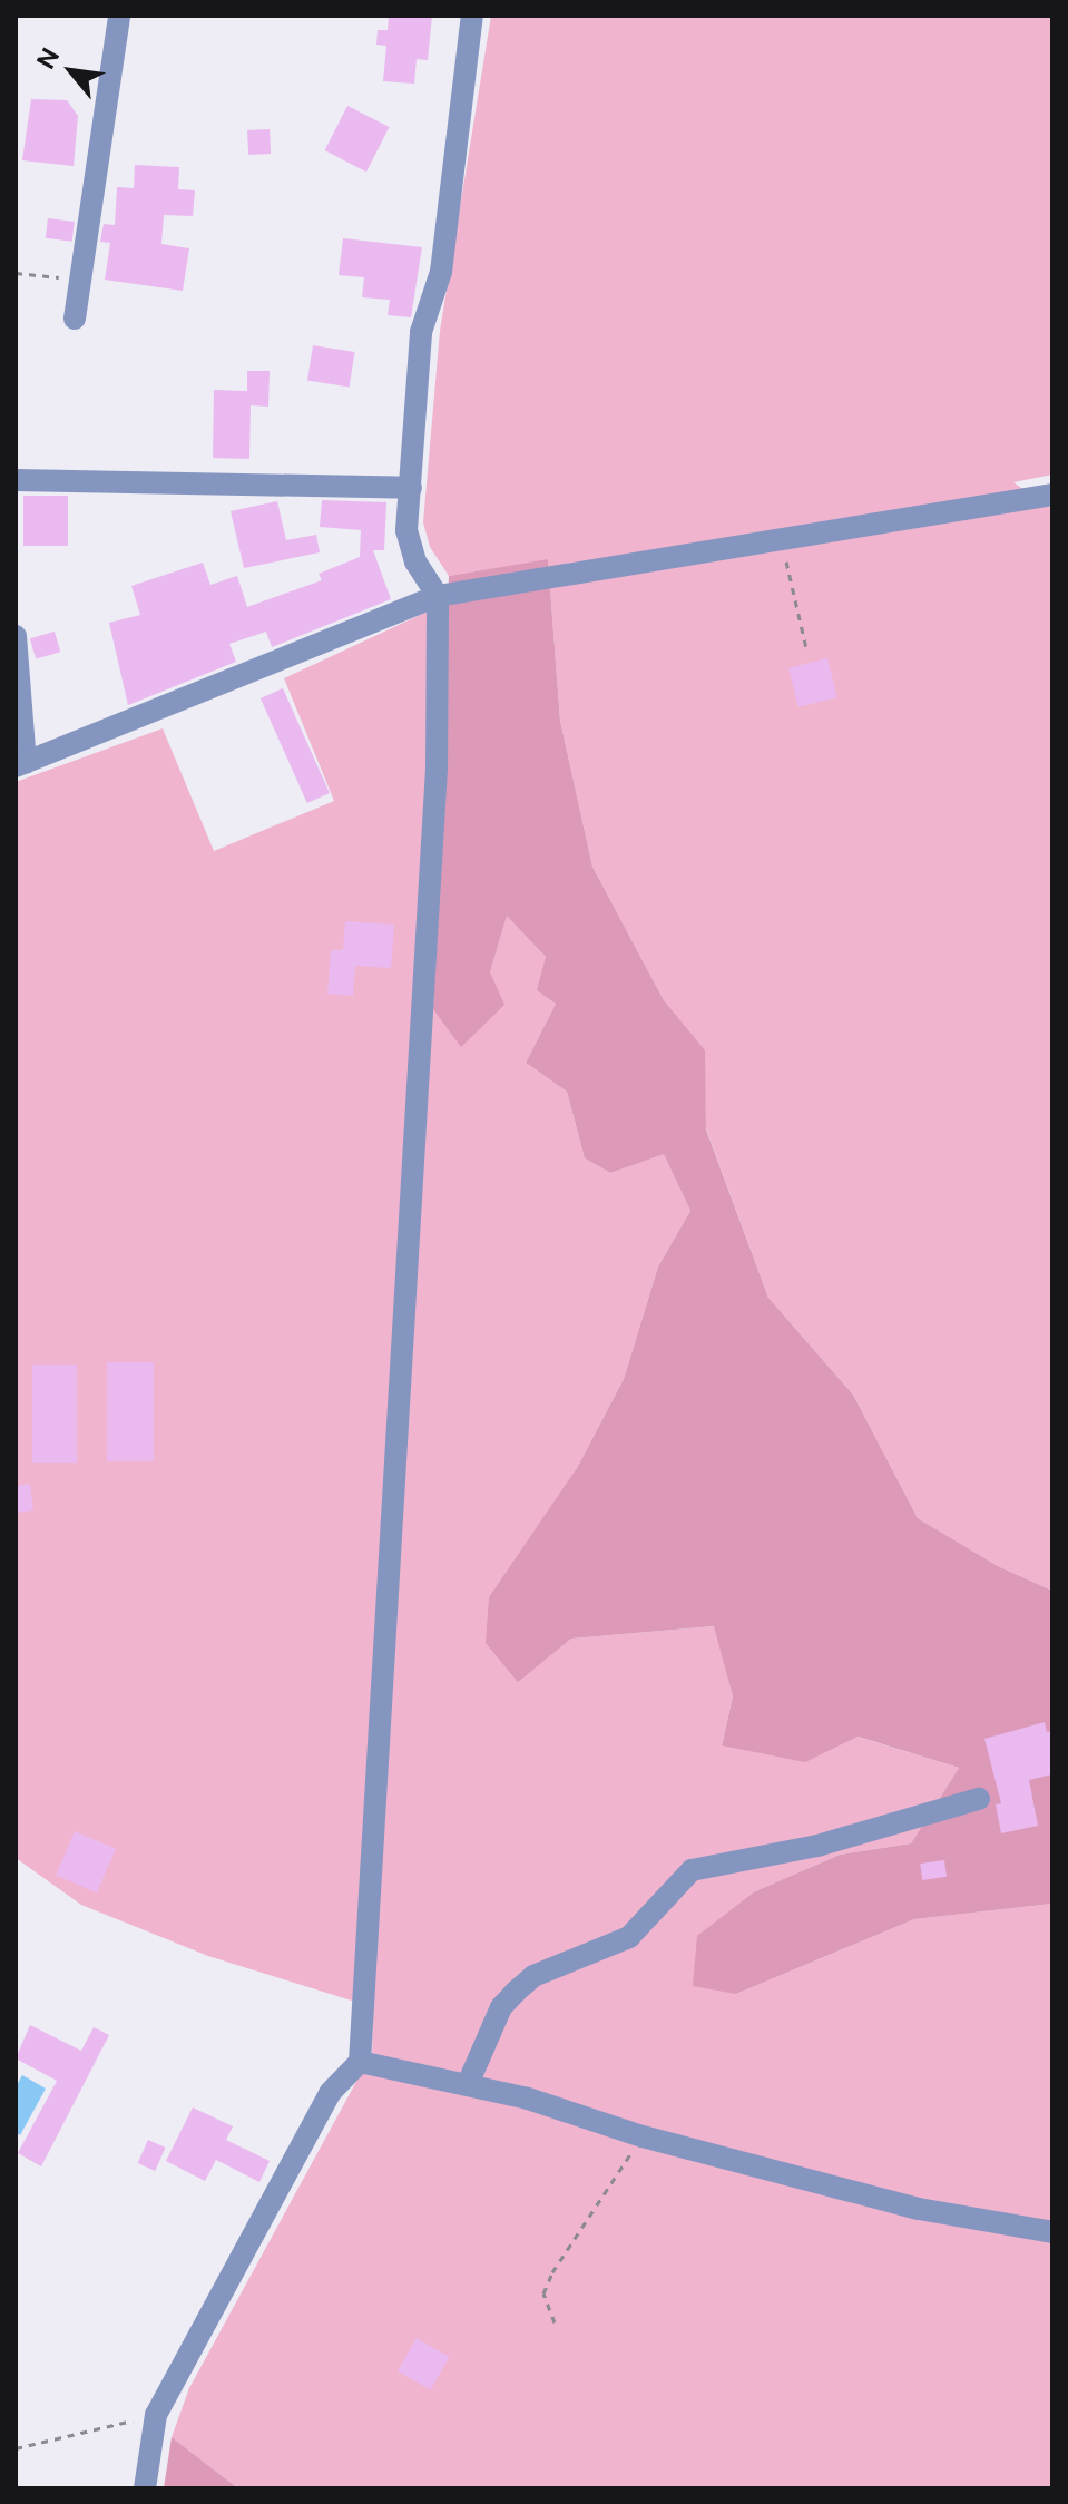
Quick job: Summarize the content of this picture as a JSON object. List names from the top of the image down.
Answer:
{
  "north": "top left"
}
